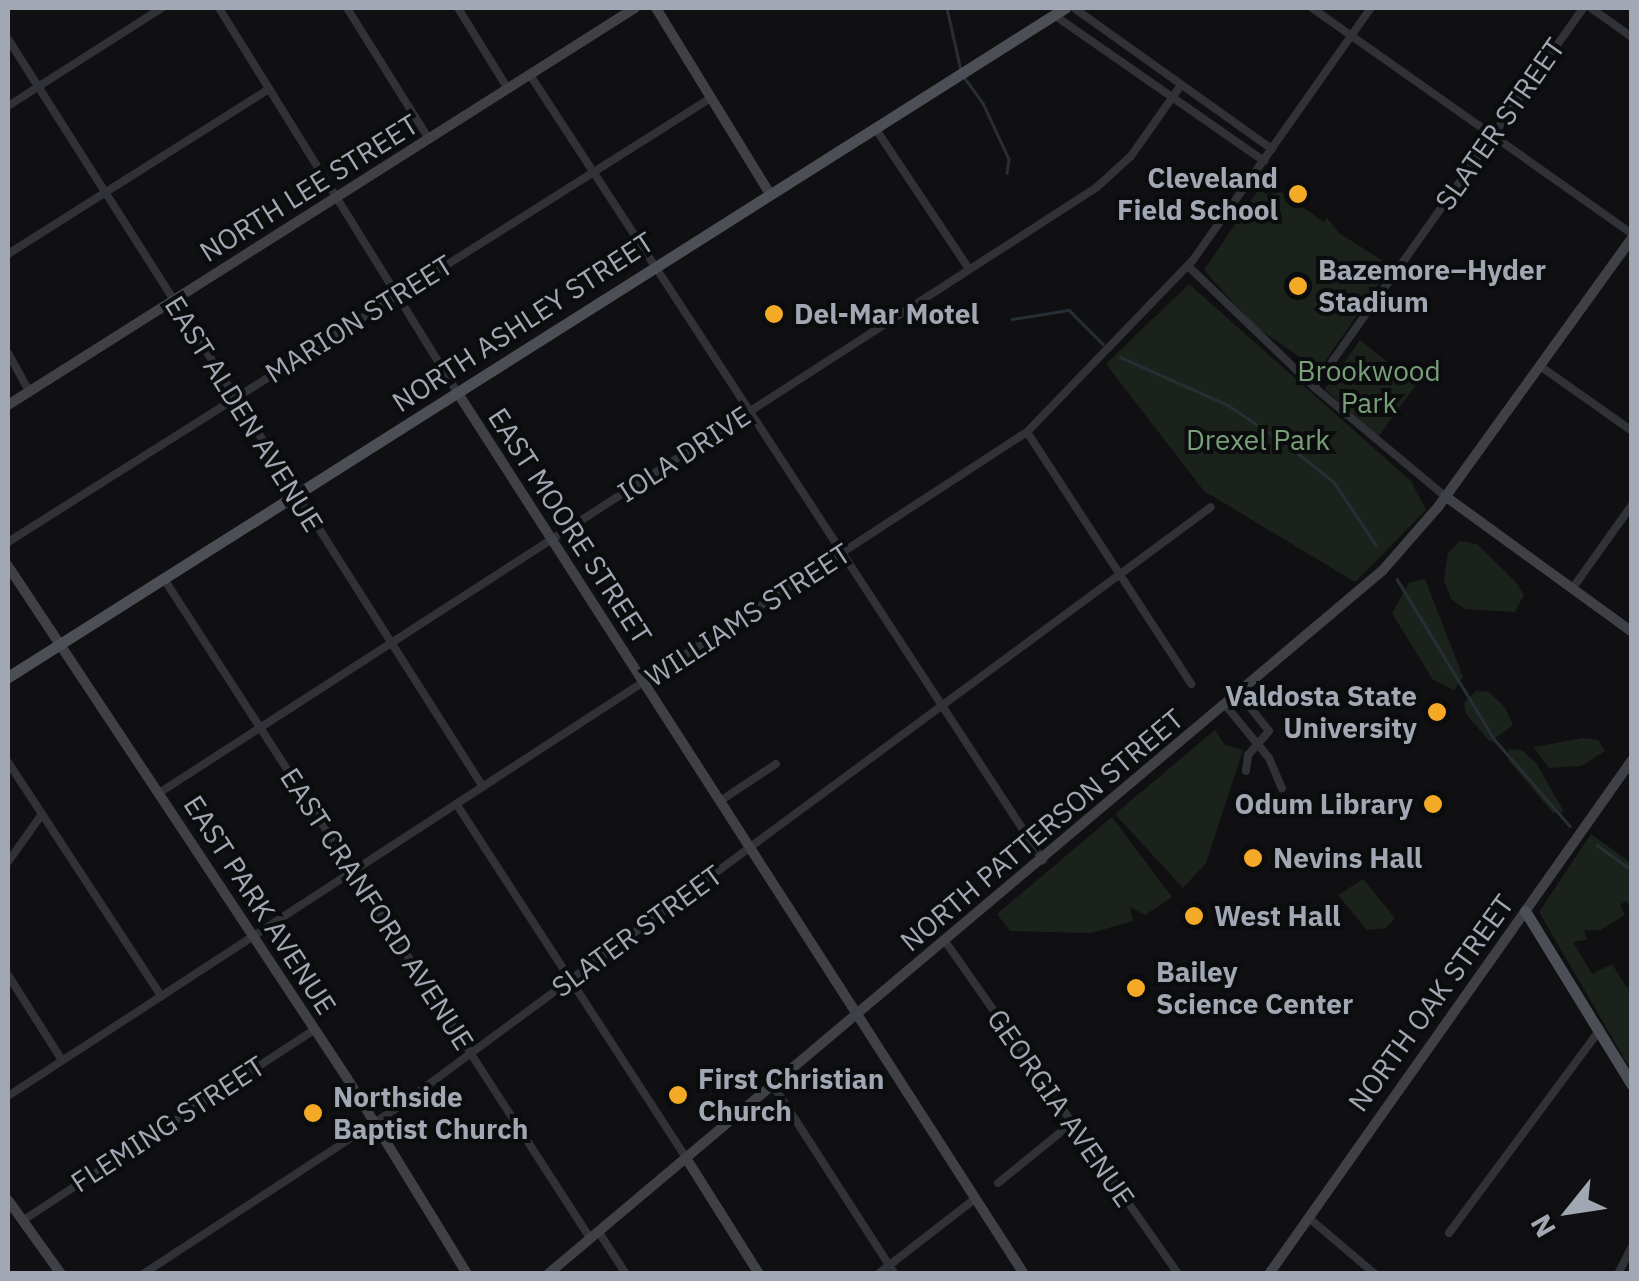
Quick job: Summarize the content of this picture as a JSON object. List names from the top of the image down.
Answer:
{
  "streets": {
    "main road": [
      "NORTH LEE STREET",
      "NORTH ASHLEY STREET",
      "EAST MOORE STREET",
      "NORTH PATTERSON STREET",
      "EAST PARK AVENUE",
      "NORTH OAK STREET"
    ],
    "street": [
      "SLATER STREET",
      "MARION STREET",
      "EAST ALDEN AVENUE",
      "IOLA DRIVE",
      "WILLIAMS STREET",
      "EAST CRANFORD AVENUE",
      "GEORGIA AVENUE",
      "FLEMING STREET"
    ]
  },
  "crossings": [
    ["SLATER STREET", "EAST MOORE STREET"],
    ["SLATER STREET", "EAST PARK AVENUE"],
    ["SLATER STREET", "EAST CRANFORD AVENUE"],
    ["NORTH LEE STREET", "EAST ALDEN AVENUE"],
    ["NORTH LEE STREET", "EAST MOORE STREET"],
    ["MARION STREET", "EAST ALDEN AVENUE"],
    ["MARION STREET", "EAST MOORE STREET"],
    ["NORTH ASHLEY STREET", "EAST ALDEN AVENUE"],
    ["NORTH ASHLEY STREET", "EAST MOORE STREET"],
    ["NORTH ASHLEY STREET", "EAST PARK AVENUE"],
    ["NORTH ASHLEY STREET", "EAST CRANFORD AVENUE"],
    ["EAST ALDEN AVENUE", "IOLA DRIVE"],
    ["EAST ALDEN AVENUE", "WILLIAMS STREET"],
    ["IOLA DRIVE", "EAST MOORE STREET"],
    ["IOLA DRIVE", "EAST PARK AVENUE"],
    ["IOLA DRIVE", "EAST CRANFORD AVENUE"],
    ["EAST MOORE STREET", "WILLIAMS STREET"],
    ["EAST MOORE STREET", "NORTH PATTERSON STREET"],
    ["WILLIAMS STREET", "EAST PARK AVENUE"],
    ["WILLIAMS STREET", "EAST CRANFORD AVENUE"],
    ["NORTH PATTERSON STREET", "EAST CRANFORD AVENUE"],
    ["NORTH PATTERSON STREET", "GEORGIA AVENUE"],
    ["EAST PARK AVENUE", "FLEMING STREET"]
  ],
  "parks": ["Brookwood Park", "Drexel Park"],
  "places": [
    "Cleveland Field School",
    "Bazemore–Hyder Stadium",
    "Del-Mar Motel",
    "Valdosta State University",
    "Odum Library",
    "Nevins Hall",
    "West Hall",
    "Bailey Science Center",
    "First Christian Church",
    "Northside Baptist Church"
  ],
  "north": "bottom left"
}
